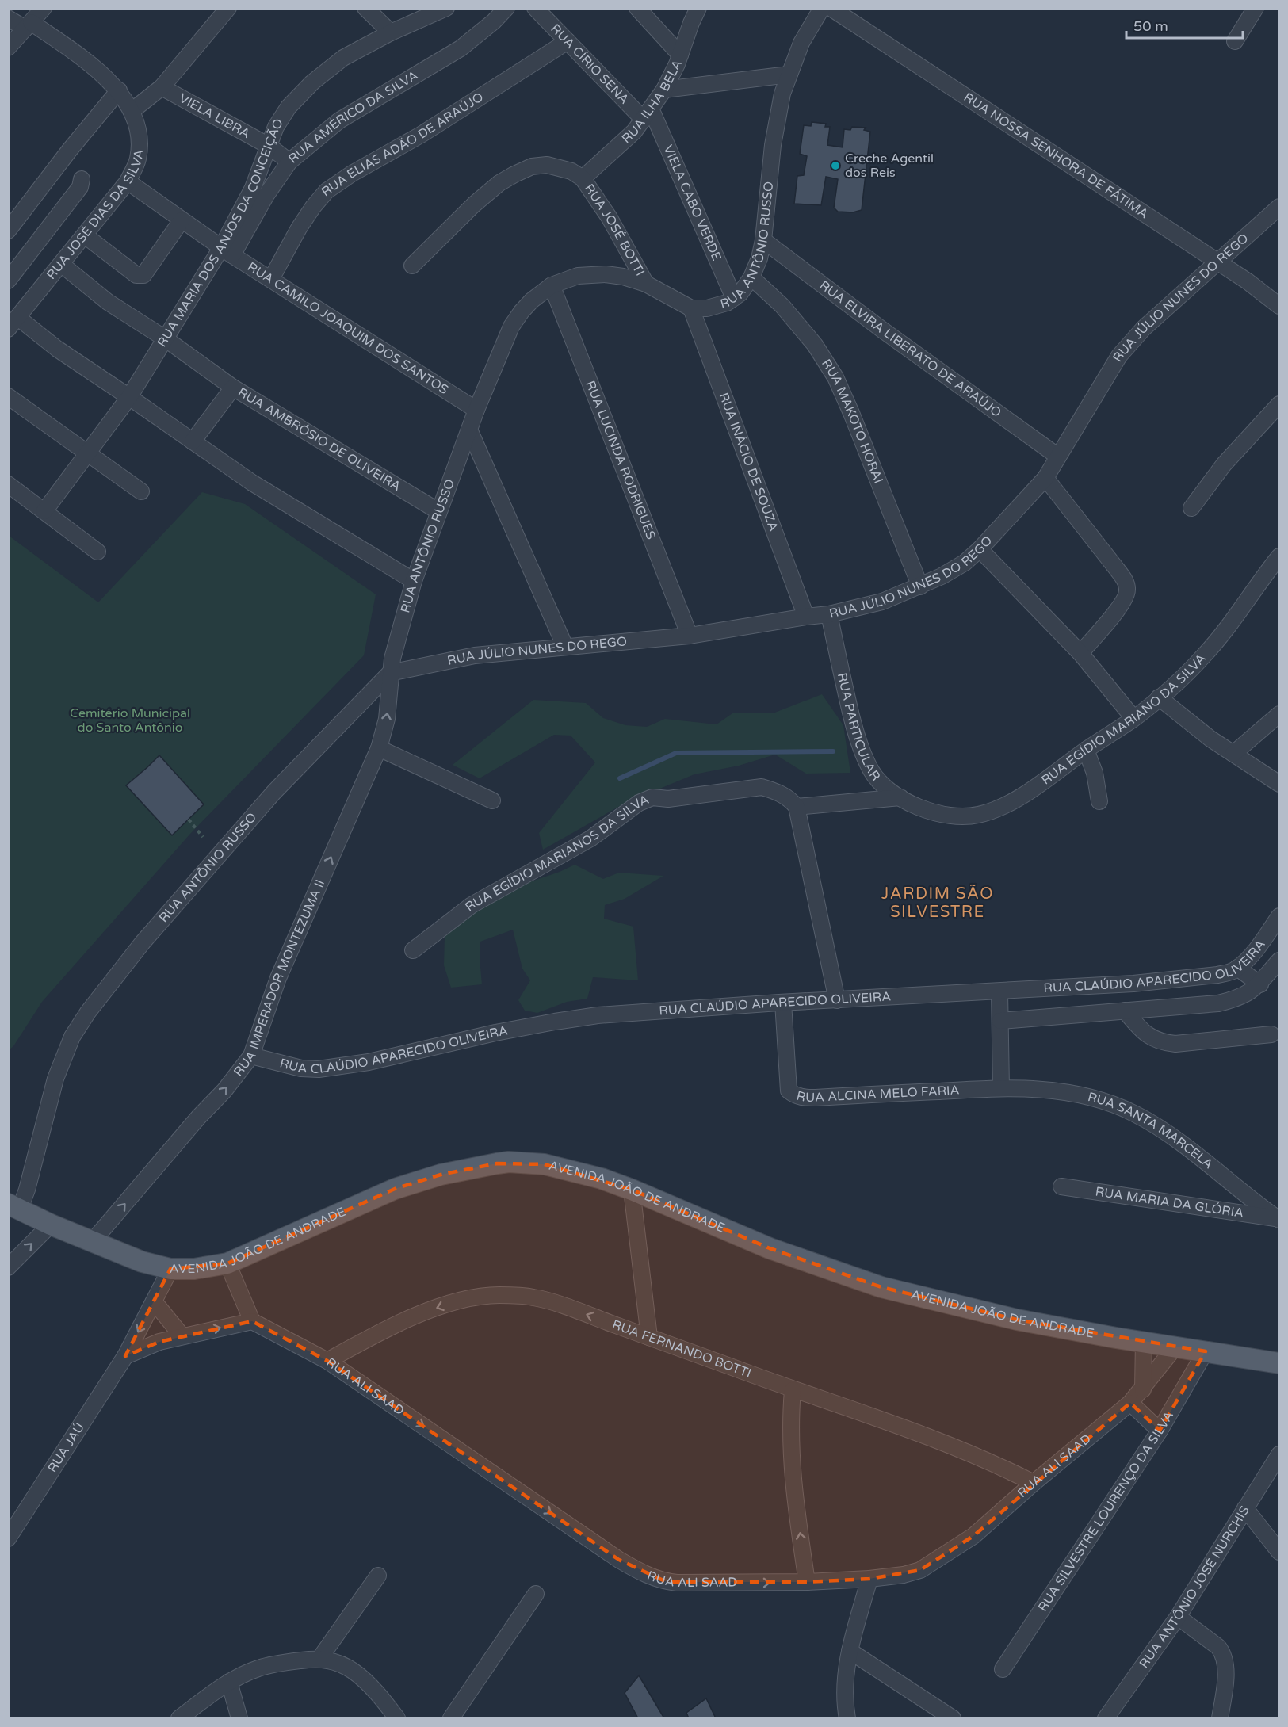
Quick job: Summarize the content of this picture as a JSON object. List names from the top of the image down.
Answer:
{
  "streets": {
    "main road": ["AVENIDA JOÃO DE ANDRADE"],
    "street": [
      "RUA CÍRIO SENA",
      "RUA ILHA BELA",
      "VIELA LIBRA",
      "RUA AMÉRICO DA SILVA",
      "RUA ELIAS ADÃO DE ARAÚJO",
      "RUA NOSSA SENHORA DE FÁTIMA",
      "VIELA CABO VERDE",
      "RUA JOSÉ DIAS DA SILVA",
      "RUA JOSÉ BOTTI",
      "RUA MARIA DOS ANJOS DA CONCEIÇÃO",
      "RUA ANTÔNIO RUSSO",
      "RUA JÚLIO NUNES DO REGO",
      "RUA CAMILO JOAQUIM DOS SANTOS",
      "RUA ELVIRA LIBERATO DE ARAÚJO",
      "RUA MAKOTO HORAI",
      "RUA AMBRÓSIO DE OLIVEIRA",
      "RUA LUCINDA RODRIGUES",
      "RUA INÁCIO DE SOUZA",
      "RUA EGÍDIO MARIANO DA SILVA",
      "RUA PARTICULAR",
      "RUA EGÍDIO MARIANOS DA SILVA",
      "RUA CLAÚDIO APARECIDO OLIVEIRA",
      "RUA IMPERADOR MONTEZUMA II",
      "RUA ALCINA MELO FARIA",
      "RUA SANTA MARCELA",
      "RUA MARIA DA GLÓRIA",
      "RUA FERNANDO BOTTI",
      "RUA ALI SAAD",
      "RUA JAÚ",
      "RUA SILVESTRE LOURENÇO DA SILVA",
      "RUA ANTÔNIO JOSÉ NURCHIS"
    ]
  },
  "crossings": [
    ["RUA CÍRIO SENA", "RUA ILHA BELA"],
    ["RUA CÍRIO SENA", "RUA ELIAS ADÃO DE ARAÚJO"],
    ["RUA CÍRIO SENA", "VIELA CABO VERDE"],
    ["RUA ILHA BELA", "VIELA CABO VERDE"],
    ["RUA ILHA BELA", "RUA JOSÉ BOTTI"],
    ["VIELA LIBRA", "RUA AMÉRICO DA SILVA"],
    ["VIELA LIBRA", "RUA MARIA DOS ANJOS DA CONCEIÇÃO"],
    ["RUA AMÉRICO DA SILVA", "RUA MARIA DOS ANJOS DA CONCEIÇÃO"],
    ["RUA AMÉRICO DA SILVA", "RUA CAMILO JOAQUIM DOS SANTOS"],
    ["RUA ELIAS ADÃO DE ARAÚJO", "RUA CAMILO JOAQUIM DOS SANTOS"],
    ["RUA NOSSA SENHORA DE FÁTIMA", "RUA JÚLIO NUNES DO REGO"],
    ["VIELA CABO VERDE", "RUA ANTÔNIO RUSSO"],
    ["RUA JOSÉ DIAS DA SILVA", "RUA CAMILO JOAQUIM DOS SANTOS"],
    ["RUA JOSÉ BOTTI", "RUA ANTÔNIO RUSSO"],
    ["RUA MARIA DOS ANJOS DA CONCEIÇÃO", "RUA CAMILO JOAQUIM DOS SANTOS"],
    ["RUA ANTÔNIO RUSSO", "RUA JÚLIO NUNES DO REGO"],
    ["RUA ANTÔNIO RUSSO", "RUA CAMILO JOAQUIM DOS SANTOS"],
    ["RUA ANTÔNIO RUSSO", "RUA ELVIRA LIBERATO DE ARAÚJO"],
    ["RUA ANTÔNIO RUSSO", "RUA MAKOTO HORAI"],
    ["RUA ANTÔNIO RUSSO", "RUA AMBRÓSIO DE OLIVEIRA"],
    ["RUA ANTÔNIO RUSSO", "RUA LUCINDA RODRIGUES"],
    ["RUA ANTÔNIO RUSSO", "RUA INÁCIO DE SOUZA"],
    ["RUA ANTÔNIO RUSSO", "RUA IMPERADOR MONTEZUMA II"],
    ["RUA ANTÔNIO RUSSO", "AVENIDA JOÃO DE ANDRADE"],
    ["RUA JÚLIO NUNES DO REGO", "RUA ELVIRA LIBERATO DE ARAÚJO"],
    ["RUA JÚLIO NUNES DO REGO", "RUA MAKOTO HORAI"],
    ["RUA JÚLIO NUNES DO REGO", "RUA LUCINDA RODRIGUES"],
    ["RUA JÚLIO NUNES DO REGO", "RUA INÁCIO DE SOUZA"],
    ["RUA JÚLIO NUNES DO REGO", "RUA PARTICULAR"],
    ["RUA JÚLIO NUNES DO REGO", "RUA IMPERADOR MONTEZUMA II"],
    ["RUA EGÍDIO MARIANO DA SILVA", "RUA PARTICULAR"],
    ["RUA CLAÚDIO APARECIDO OLIVEIRA", "RUA IMPERADOR MONTEZUMA II"],
    ["RUA CLAÚDIO APARECIDO OLIVEIRA", "RUA ALCINA MELO FARIA"],
    ["RUA IMPERADOR MONTEZUMA II", "AVENIDA JOÃO DE ANDRADE"],
    ["RUA ALCINA MELO FARIA", "RUA SANTA MARCELA"],
    ["RUA SANTA MARCELA", "RUA MARIA DA GLÓRIA"],
    ["AVENIDA JOÃO DE ANDRADE", "RUA ALI SAAD"],
    ["AVENIDA JOÃO DE ANDRADE", "RUA JAÚ"],
    ["AVENIDA JOÃO DE ANDRADE", "RUA SILVESTRE LOURENÇO DA SILVA"],
    ["RUA FERNANDO BOTTI", "RUA ALI SAAD"]
  ],
  "one_way": ["RUA IMPERADOR MONTEZUMA II", "RUA FERNANDO BOTTI", "RUA ALI SAAD"],
  "districts": ["JARDIM SÃO SILVESTRE"],
  "parks": ["Cemitério Municipal do Santo Antônio"],
  "places": ["Creche Agentil dos Reis"],
  "scale_bar": "50 m"
}
